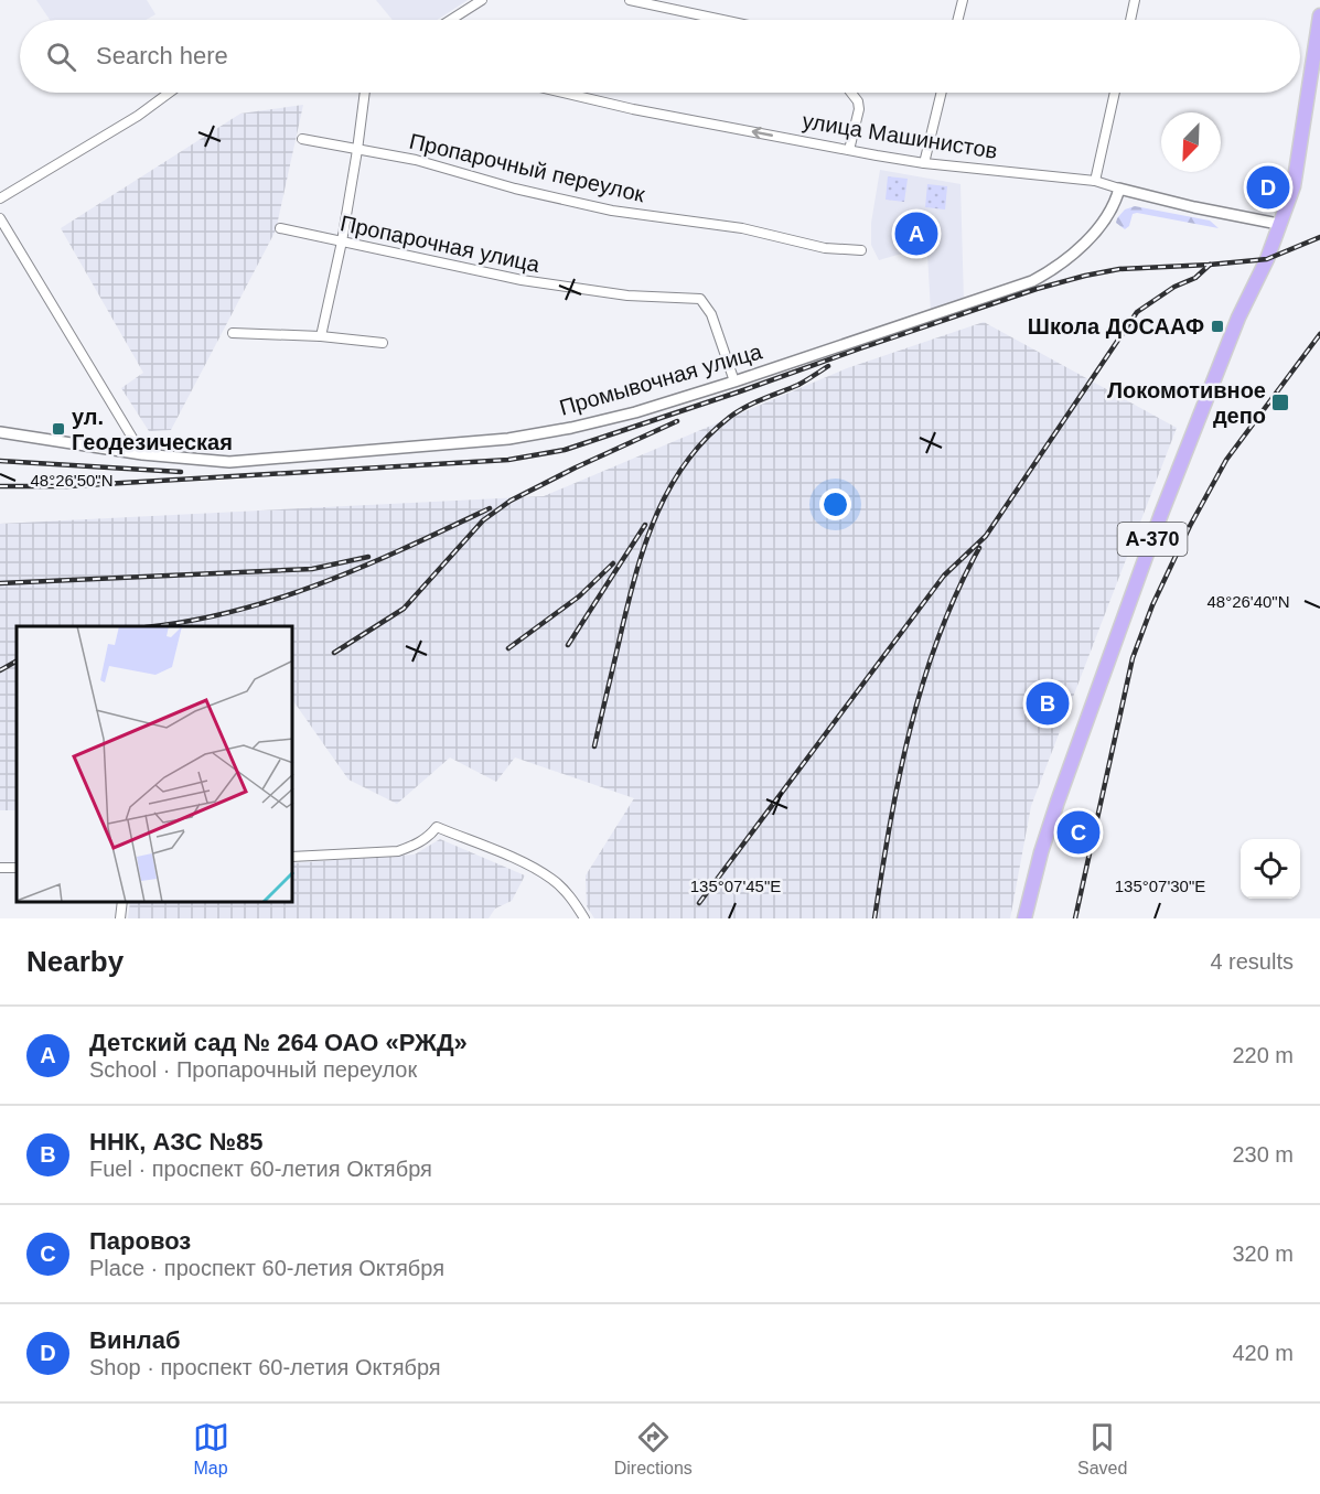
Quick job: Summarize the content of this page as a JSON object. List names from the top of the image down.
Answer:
{
  "streets": {
    "highway": ["А-370"],
    "street": [
      "улица Машинистов",
      "Пропарочный переулок",
      "Пропарочная улица",
      "Промывочная улица"
    ]
  },
  "crossings": [
    ["улица Машинистов", "Промывочная улица"],
    ["улица Машинистов", "А-370"],
    ["Пропарочная улица", "Промывочная улица"]
  ],
  "one_way": ["улица Машинистов"],
  "places": {
    "transit": ["Школа ДОСААФ", "Локомотивное депо", "ул. Геодезическая"]
  },
  "north": "bottom left",
  "page": {
    "search": "Search here",
    "pins": [
      "D",
      "A",
      "B",
      "C"
    ],
    "heading": ["Nearby", "4 results"],
    "list": [
      {
        "mark": "A",
        "name": "Детский сад № 264 ОАО «РЖД»",
        "note": "School · Пропарочный переулок",
        "value": "220 m"
      },
      {
        "mark": "B",
        "name": "ННК, АЗС №85",
        "note": "Fuel · проспект 60-летия Октября",
        "value": "230 m"
      },
      {
        "mark": "C",
        "name": "Паровоз",
        "note": "Place · проспект 60-летия Октября",
        "value": "320 m"
      },
      {
        "mark": "D",
        "name": "Винлаб",
        "note": "Shop · проспект 60-летия Октября",
        "value": "420 m"
      }
    ],
    "nav": ["Map", "Directions", "Saved"]
  },
  "coordinates": [
    "48°26'50\"N",
    "48°26'40\"N",
    "135°07'45\"E",
    "135°07'30\"E"
  ]
}
